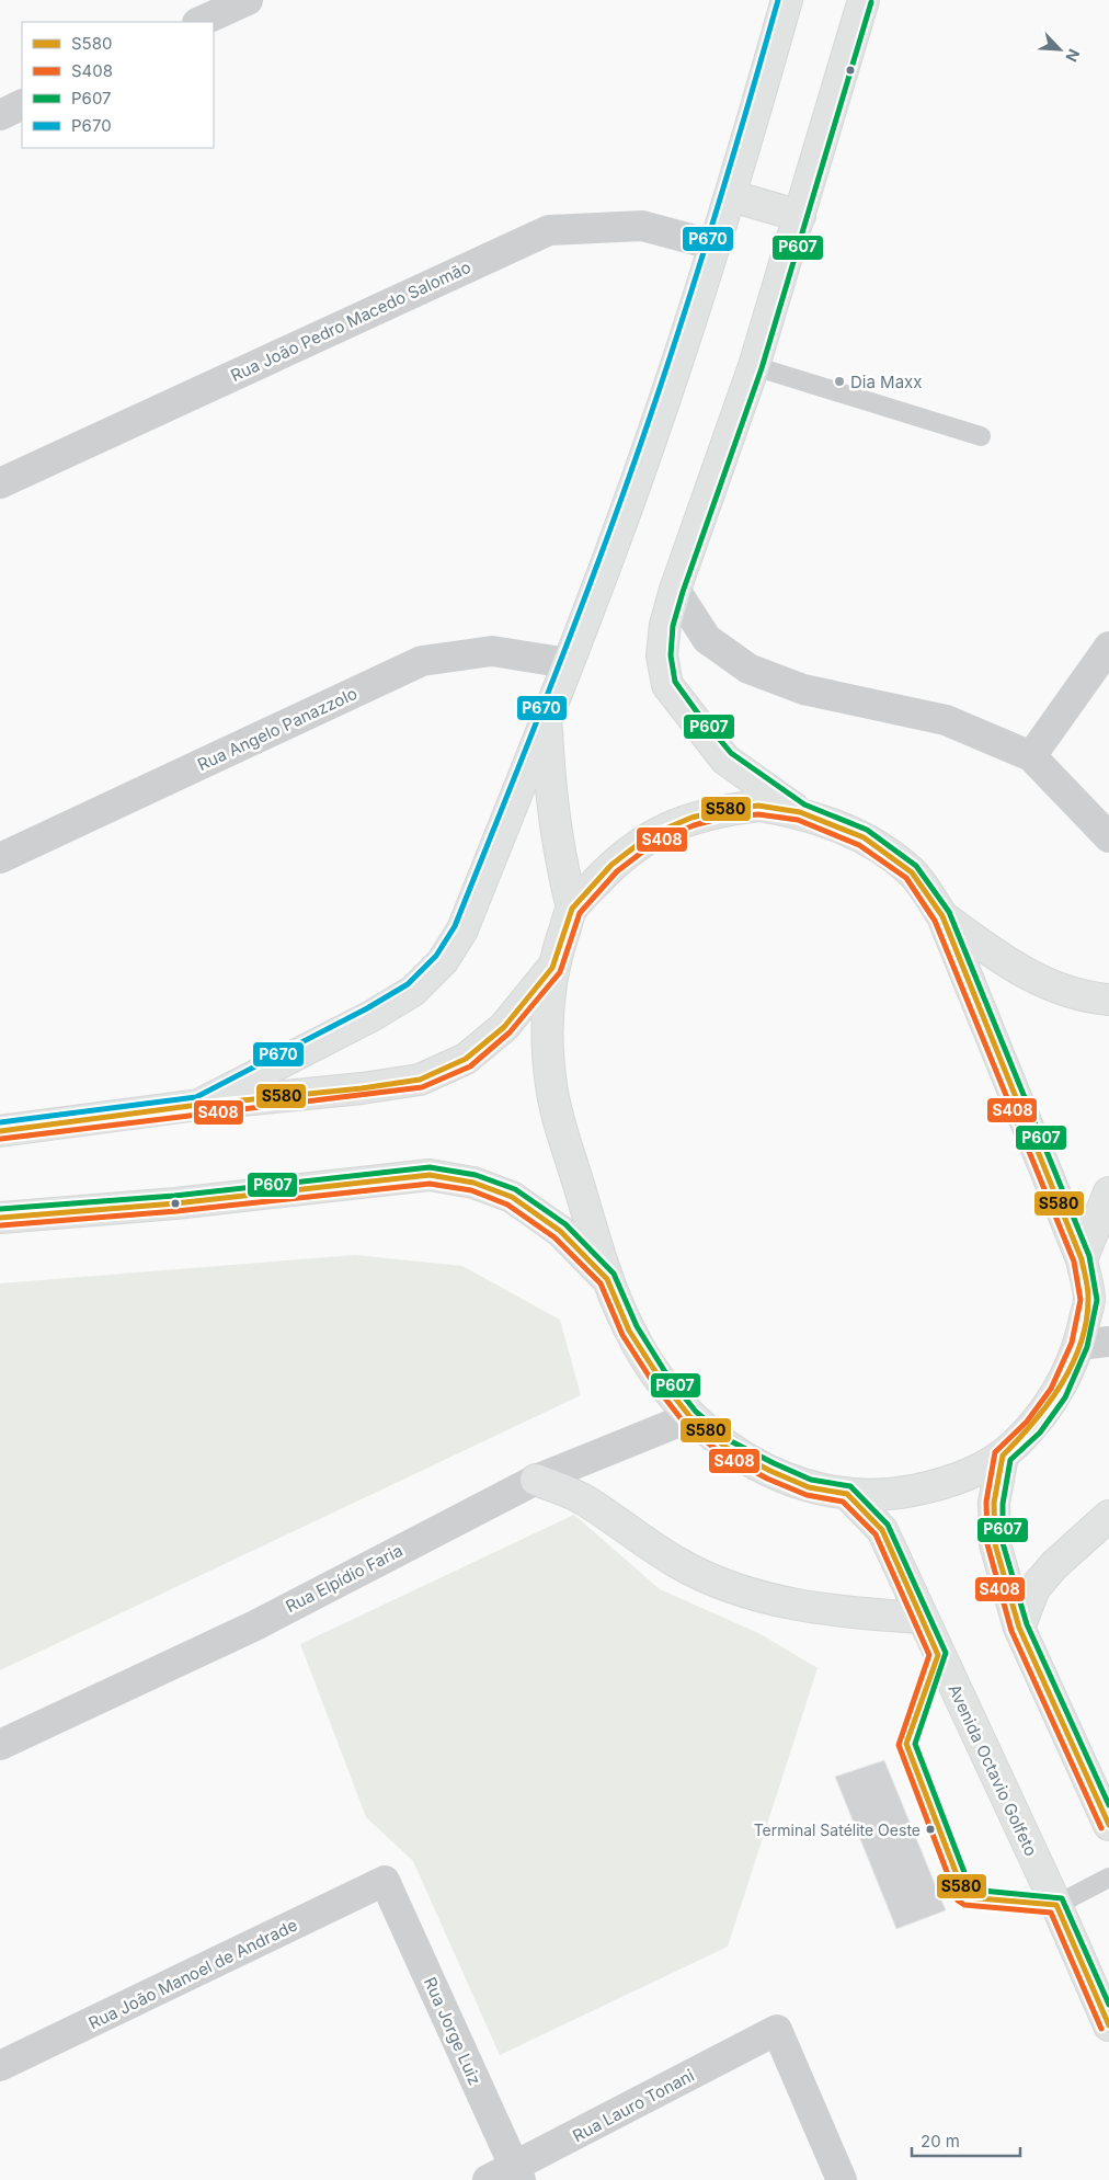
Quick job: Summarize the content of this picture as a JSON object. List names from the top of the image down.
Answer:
{
  "streets": {
    "main road": ["Avenida Octavio Golfeto"],
    "street": [
      "Rua João Pedro Macedo Salomão",
      "Rua Angelo Panazzolo",
      "Rua Elpídio Faria",
      "Rua João Manoel de Andrade",
      "Rua Jorge Luiz",
      "Rua Lauro Tonani"
    ]
  },
  "crossings": [
    ["Rua João Manoel de Andrade", "Rua Jorge Luiz"],
    ["Rua Jorge Luiz", "Rua Lauro Tonani"]
  ],
  "places": ["Dia Maxx", "Terminal Satélite Oeste"],
  "lines": [
    "transit line P670",
    "transit line P607",
    "transit line S580",
    "transit line S408"
  ],
  "legend": [
    "S580",
    "S408",
    "P607",
    "P670"
  ],
  "scale_bar": "20 m",
  "north": "bottom right"
}
